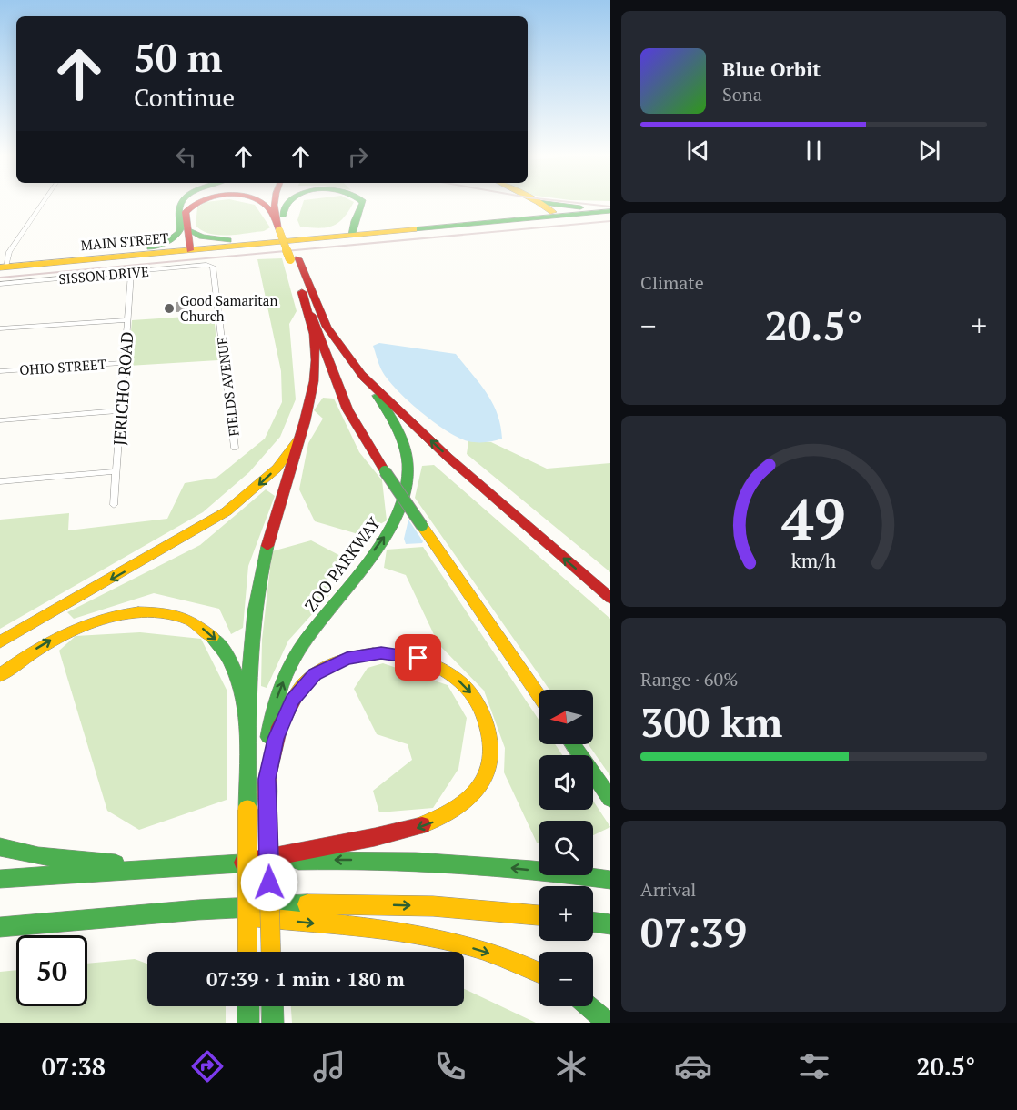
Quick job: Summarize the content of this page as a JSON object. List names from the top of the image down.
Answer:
{
  "streets": {
    "main road": ["MAIN STREET", "ZOO PARKWAY"],
    "street": [
      "SISSON DRIVE",
      "OHIO STREET",
      "FIELDS AVENUE",
      "JERICHO ROAD"
    ]
  },
  "crossings": [
    ["SISSON DRIVE", "FIELDS AVENUE"],
    ["SISSON DRIVE", "JERICHO ROAD"],
    ["OHIO STREET", "JERICHO ROAD"]
  ],
  "places": ["Good Samaritan Church"],
  "north": "left",
  "page": {
    "turn": ["50 m", "Continue"],
    "song": ["Blue Orbit", "Sona"],
    "tile": [
      "Climate",
      ["Range · 60%", "300 km"],
      ["Arrival", "07:39"]
    ],
    "heat": ["−", "20.5°", "+"],
    "map_buttons": ["+", "−"],
    "limit": "50",
    "trip": "07:39 · 1 min · 180 m",
    "tabs": ["07:38", "20.5°"],
    "gauge": ["49", "km/h"]
  }
}
